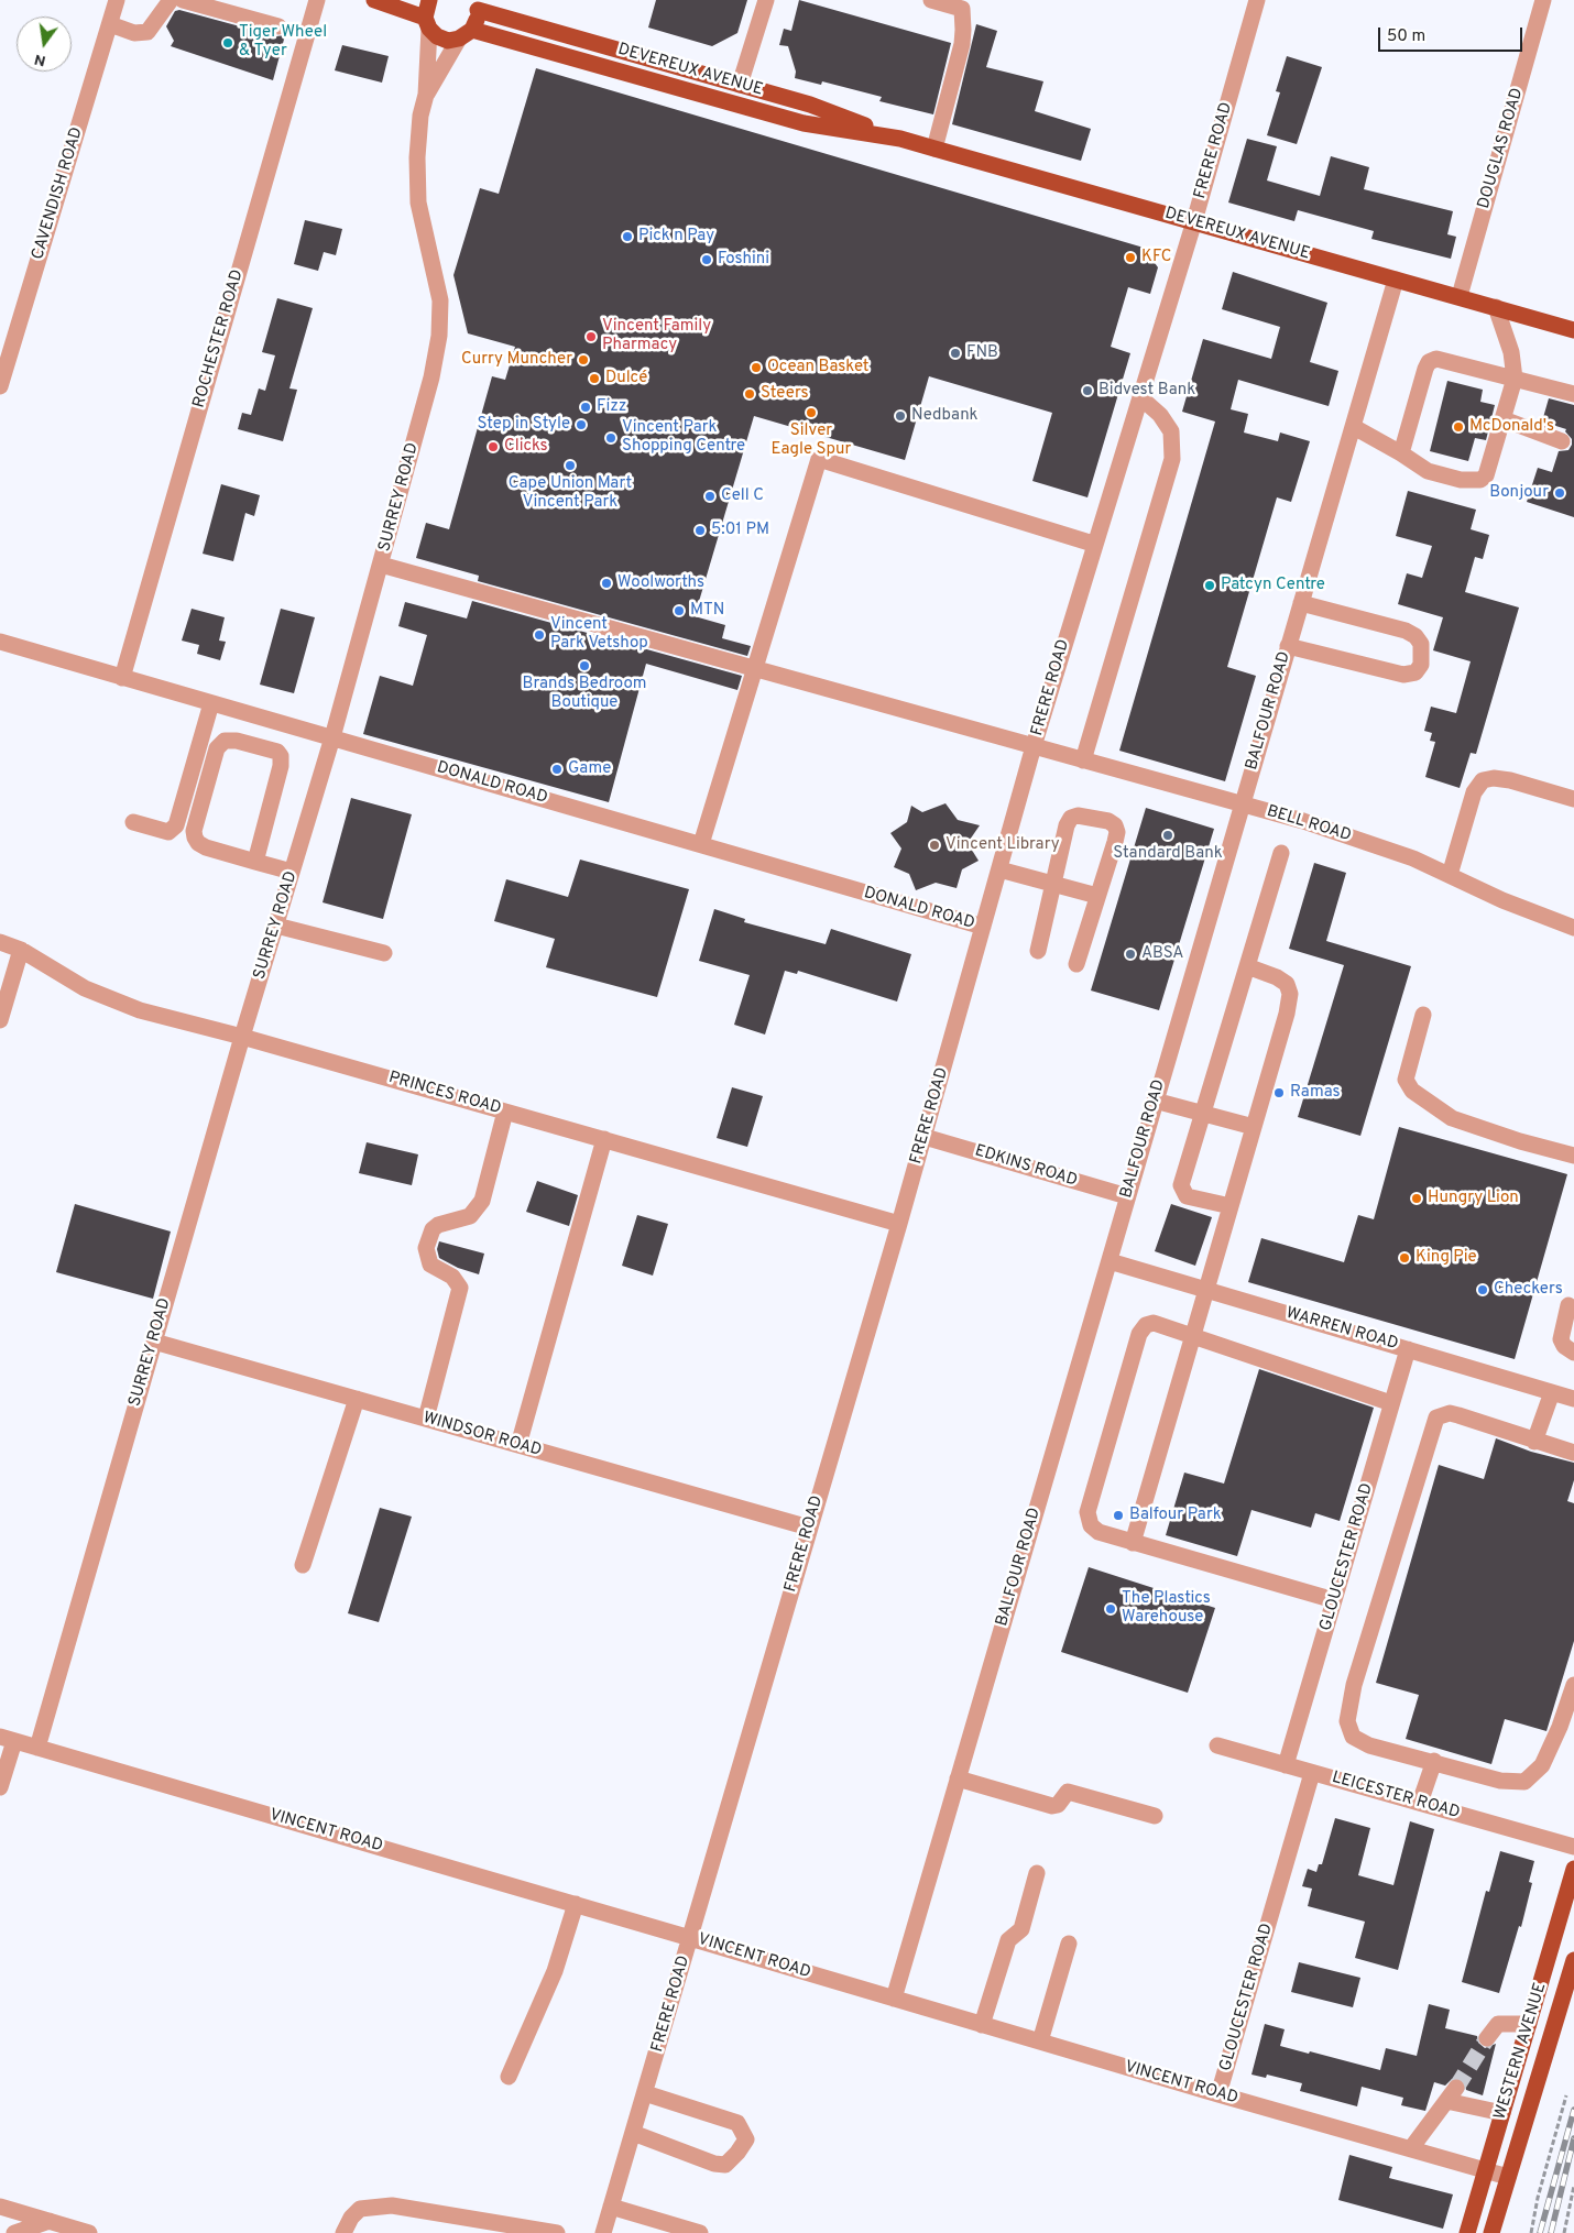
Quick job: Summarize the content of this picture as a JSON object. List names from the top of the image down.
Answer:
{
  "streets": {
    "main road": ["DEVEREUX AVENUE", "WESTERN AVENUE"],
    "street": [
      "DOUGLAS ROAD",
      "FRERE ROAD",
      "CAVENDISH ROAD",
      "ROCHESTER ROAD",
      "SURREY ROAD",
      "BALFOUR ROAD",
      "DONALD ROAD",
      "BELL ROAD",
      "PRINCES ROAD",
      "EDKINS ROAD",
      "WARREN ROAD",
      "WINDSOR ROAD",
      "GLOUCESTER ROAD",
      "LEICESTER ROAD",
      "VINCENT ROAD"
    ]
  },
  "crossings": [
    ["DEVEREUX AVENUE", "DOUGLAS ROAD"],
    ["DEVEREUX AVENUE", "FRERE ROAD"],
    ["DEVEREUX AVENUE", "SURREY ROAD"],
    ["DEVEREUX AVENUE", "BALFOUR ROAD"],
    ["FRERE ROAD", "DONALD ROAD"],
    ["FRERE ROAD", "BELL ROAD"],
    ["FRERE ROAD", "PRINCES ROAD"],
    ["FRERE ROAD", "EDKINS ROAD"],
    ["FRERE ROAD", "WINDSOR ROAD"],
    ["FRERE ROAD", "VINCENT ROAD"],
    ["ROCHESTER ROAD", "DONALD ROAD"],
    ["SURREY ROAD", "DONALD ROAD"],
    ["SURREY ROAD", "BELL ROAD"],
    ["SURREY ROAD", "PRINCES ROAD"],
    ["SURREY ROAD", "WINDSOR ROAD"],
    ["SURREY ROAD", "VINCENT ROAD"],
    ["BALFOUR ROAD", "BELL ROAD"],
    ["BALFOUR ROAD", "EDKINS ROAD"],
    ["BALFOUR ROAD", "WARREN ROAD"],
    ["BALFOUR ROAD", "VINCENT ROAD"],
    ["WARREN ROAD", "GLOUCESTER ROAD"],
    ["GLOUCESTER ROAD", "LEICESTER ROAD"],
    ["GLOUCESTER ROAD", "VINCENT ROAD"],
    ["VINCENT ROAD", "WESTERN AVENUE"]
  ],
  "places": [
    "Tiger Wheel & Tyer",
    "Pick n Pay",
    "KFC",
    "Foshini",
    "Vincent Family Pharmacy",
    "FNB",
    "Curry Muncher",
    "Ocean Basket",
    "Dulcé",
    "Bidvest Bank",
    "Steers",
    "Fizz",
    "Silver Eagle Spur",
    "Nedbank",
    "Step in Style",
    "McDonald's",
    "Vincent Park Shopping Centre",
    "Clicks",
    "Cape Union Mart Vincent Park",
    "Bonjour",
    "Cell C",
    "5:01 PM",
    "Woolworths",
    "Patcyn Centre",
    "MTN",
    "Vincent Park Vetshop",
    "Brands Bedroom Boutique",
    "Game",
    "Standard Bank",
    "Vincent Library",
    "ABSA",
    "Ramas",
    "Hungry Lion",
    "King Pie",
    "Checkers",
    "Balfour Park",
    "The Plastics Warehouse"
  ],
  "scale_bar": "50 m",
  "north": "bottom"
}
